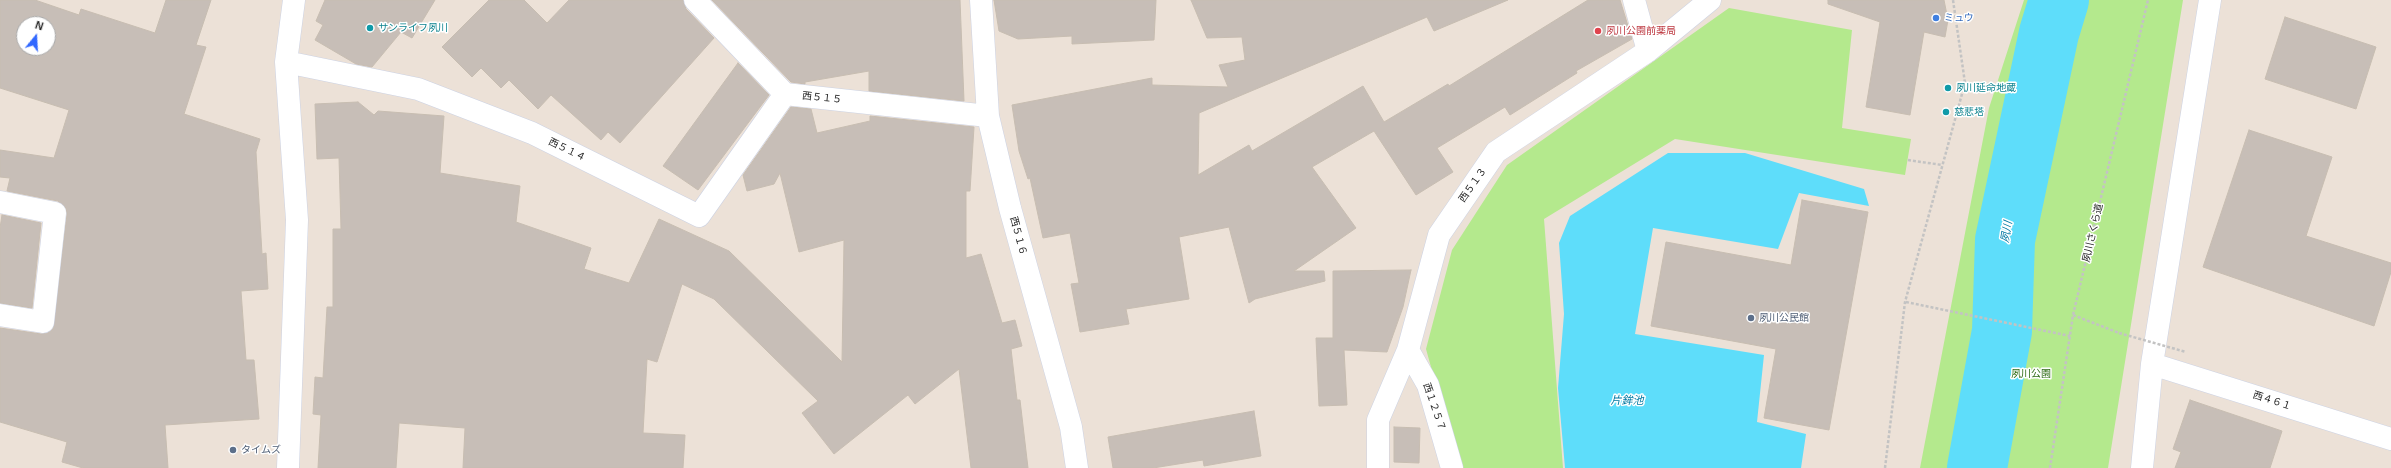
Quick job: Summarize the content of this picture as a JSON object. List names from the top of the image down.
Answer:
{
  "streets": {
    "street": [
      "西５１５",
      "西５１４",
      "西５１３",
      "西５１６",
      "西４６１",
      "西１２５７"
    ],
    "path": ["夙川さくら道"]
  },
  "crossings": [
    ["西５１５", "西５１４"],
    ["西５１５", "西５１６"],
    ["西５１３", "西１２５７"]
  ],
  "water": ["夙川", "片鉾池"],
  "parks": ["夙川公園"],
  "places": [
    "ミュウ",
    "サンライフ夙川",
    "夙川公園前薬局",
    "夙川延命地蔵",
    "慈悲塔",
    "夙川公民館",
    "タイムズ"
  ],
  "north": "top"
}
